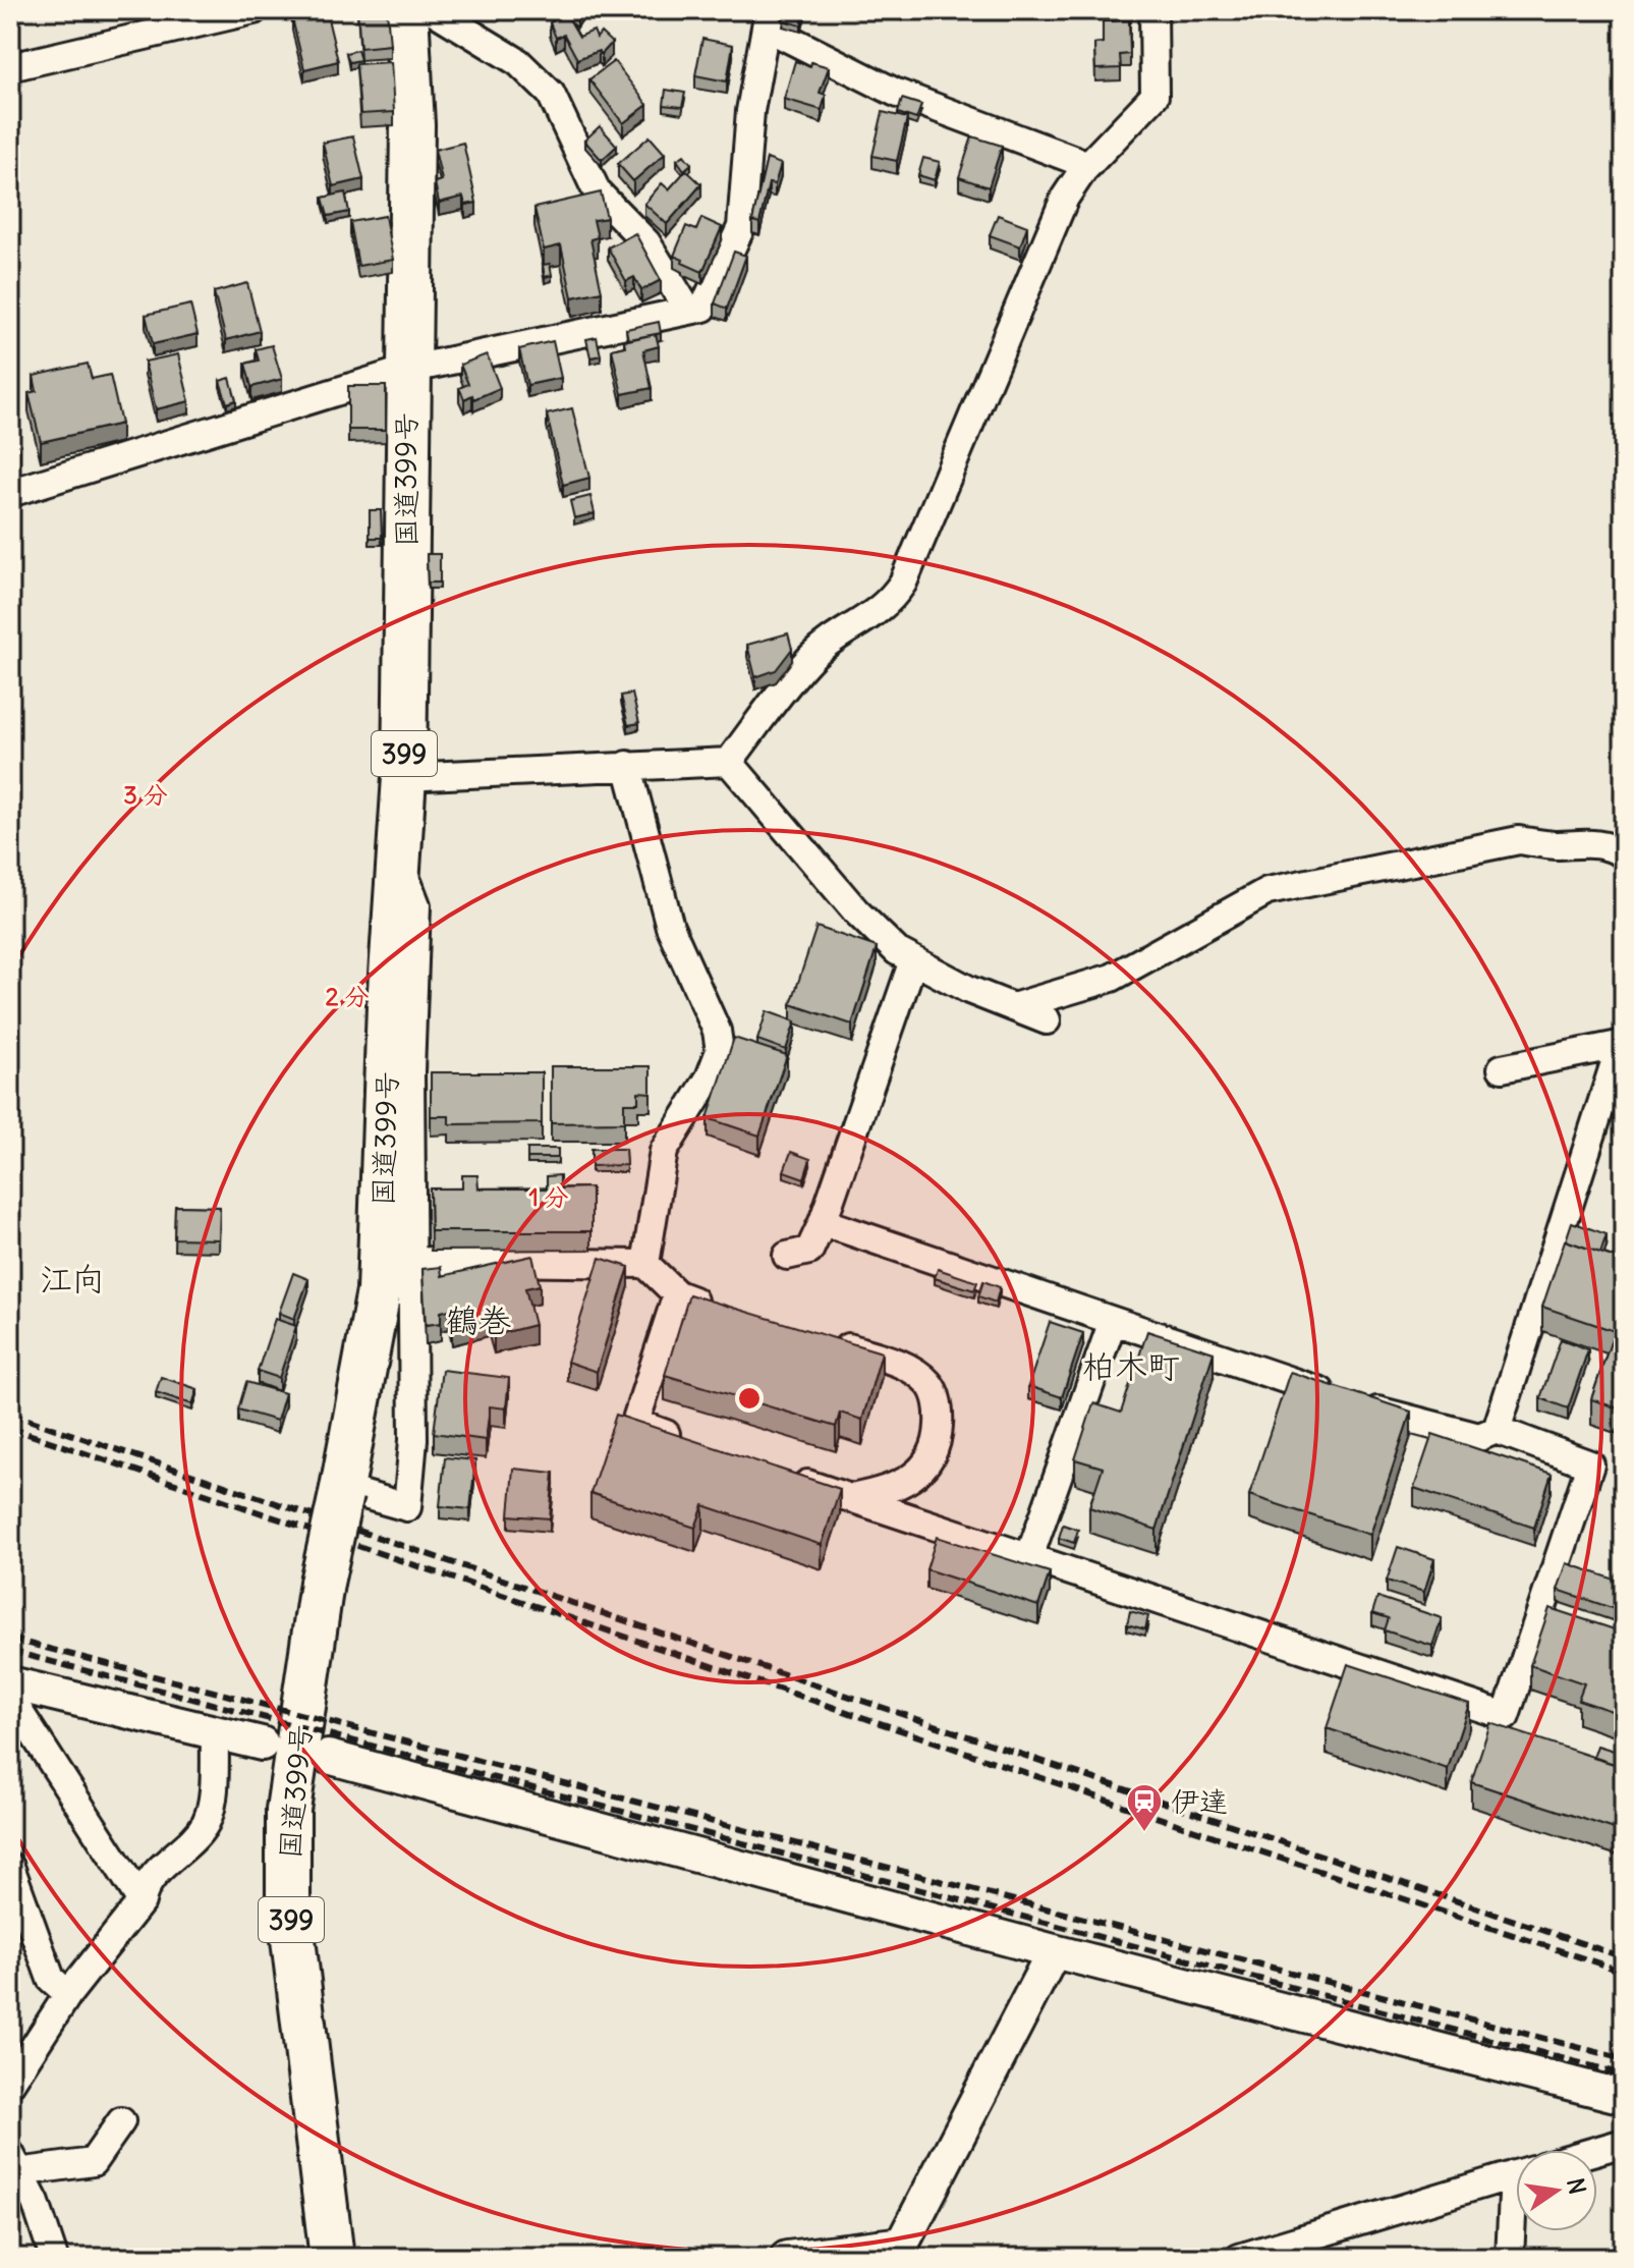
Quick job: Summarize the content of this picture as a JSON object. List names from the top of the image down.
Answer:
{
  "streets": {
    "highway": ["国道399号", "399"]
  },
  "districts": ["江向", "鶴巻", "柏木町"],
  "places": {
    "station": ["伊達"]
  },
  "north": "right",
  "rings": ["3 分", "2 分", "1 分"]
}
